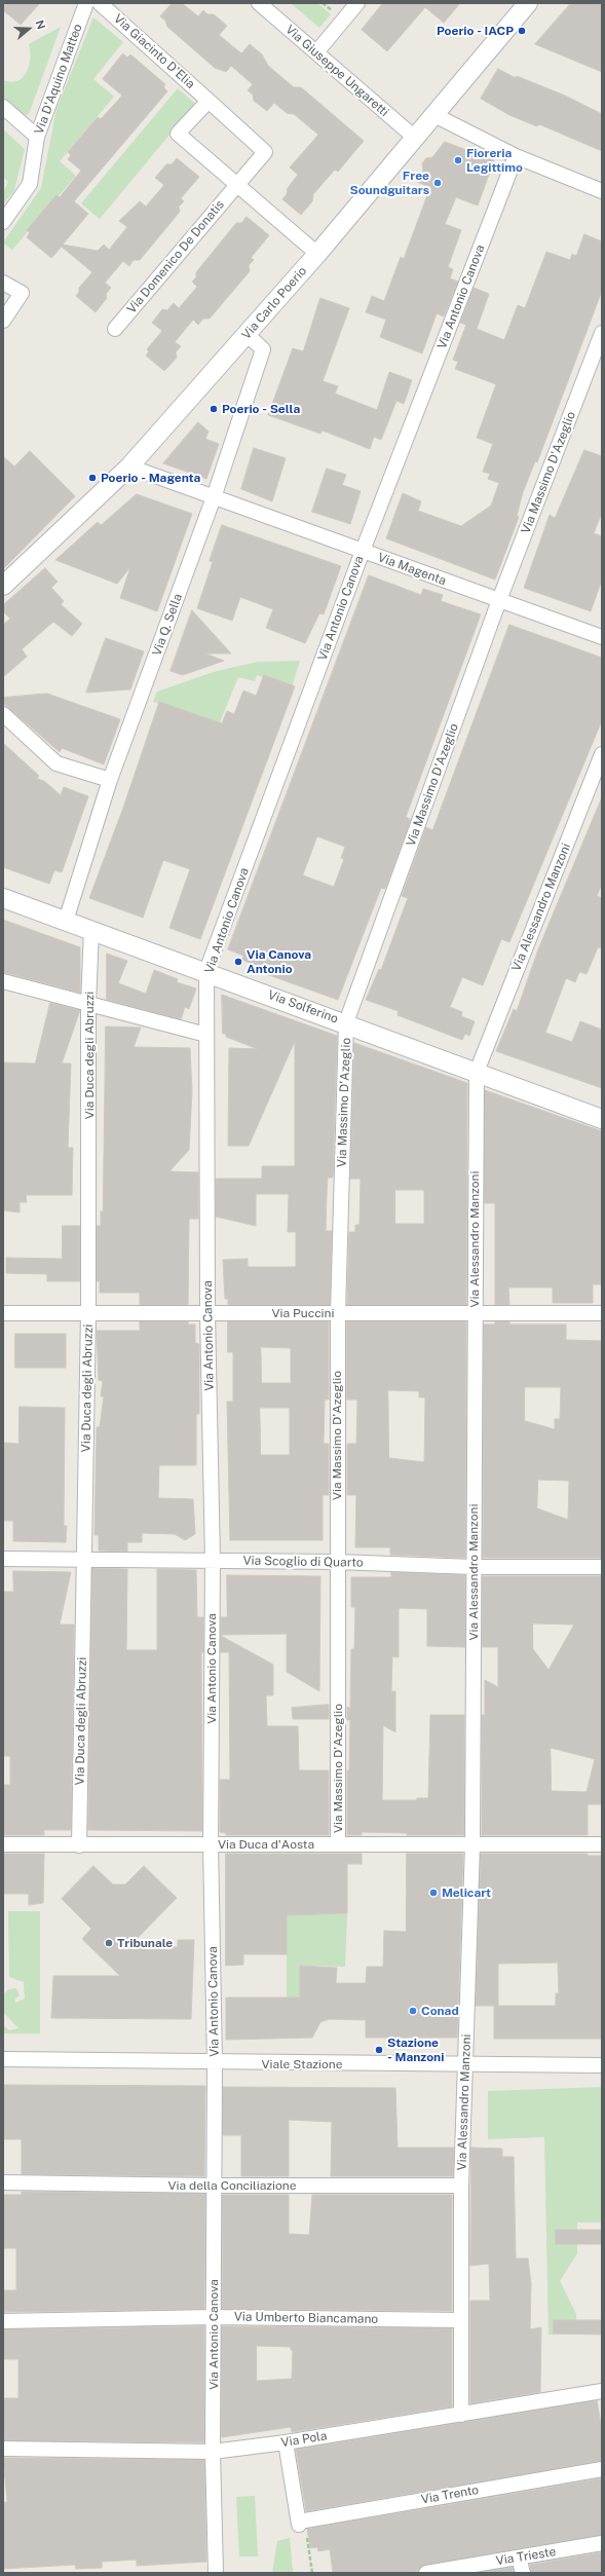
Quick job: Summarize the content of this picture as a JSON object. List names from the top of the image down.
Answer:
{
  "streets": {
    "street": [
      "Via Giacinto D'Elia",
      "Via Giuseppe Ungaretti",
      "Via D'Aquino Matteo",
      "Via Domenico De Donatis",
      "Via Antonio Canova",
      "Via Carlo Poerio",
      "Via Massimo D'Azeglio",
      "Via Magenta",
      "Via Q. Sella",
      "Via Alessandro Manzoni",
      "Via Solferino",
      "Via Duca degli Abruzzi",
      "Via Puccini",
      "Via Scoglio di Quarto",
      "Via Duca d'Aosta",
      "Viale Stazione",
      "Via della Conciliazione",
      "Via Umberto Biancamano",
      "Via Pola",
      "Via Trento",
      "Via Trieste"
    ]
  },
  "crossings": [
    ["Via Giacinto D'Elia", "Via Domenico De Donatis"],
    ["Via Giuseppe Ungaretti", "Via Carlo Poerio"],
    ["Via Antonio Canova", "Via Magenta"],
    ["Via Antonio Canova", "Via Solferino"],
    ["Via Antonio Canova", "Via Puccini"],
    ["Via Antonio Canova", "Via Scoglio di Quarto"],
    ["Via Antonio Canova", "Via Duca d'Aosta"],
    ["Via Antonio Canova", "Viale Stazione"],
    ["Via Antonio Canova", "Via della Conciliazione"],
    ["Via Antonio Canova", "Via Umberto Biancamano"],
    ["Via Antonio Canova", "Via Pola"],
    ["Via Carlo Poerio", "Via Magenta"],
    ["Via Carlo Poerio", "Via Q. Sella"],
    ["Via Massimo D'Azeglio", "Via Magenta"],
    ["Via Massimo D'Azeglio", "Via Solferino"],
    ["Via Massimo D'Azeglio", "Via Puccini"],
    ["Via Massimo D'Azeglio", "Via Scoglio di Quarto"],
    ["Via Massimo D'Azeglio", "Via Duca d'Aosta"],
    ["Via Magenta", "Via Q. Sella"],
    ["Via Q. Sella", "Via Solferino"],
    ["Via Alessandro Manzoni", "Via Solferino"],
    ["Via Alessandro Manzoni", "Via Puccini"],
    ["Via Alessandro Manzoni", "Via Scoglio di Quarto"],
    ["Via Alessandro Manzoni", "Via Duca d'Aosta"],
    ["Via Alessandro Manzoni", "Viale Stazione"],
    ["Via Alessandro Manzoni", "Via della Conciliazione"],
    ["Via Alessandro Manzoni", "Via Umberto Biancamano"],
    ["Via Alessandro Manzoni", "Via Pola"],
    ["Via Solferino", "Via Duca degli Abruzzi"],
    ["Via Duca degli Abruzzi", "Via Puccini"],
    ["Via Duca degli Abruzzi", "Via Scoglio di Quarto"],
    ["Via Duca degli Abruzzi", "Via Duca d'Aosta"],
    ["Via Pola", "Via Trento"]
  ],
  "places": [
    "Poerio - IACP",
    "Fioreria Legittimo",
    "Free Soundguitars",
    "Poerio - Sella",
    "Poerio - Magenta",
    "Via Canova Antonio",
    "Melicart",
    "Tribunale",
    "Conad",
    "Stazione - Manzoni"
  ],
  "north": "right"
}
